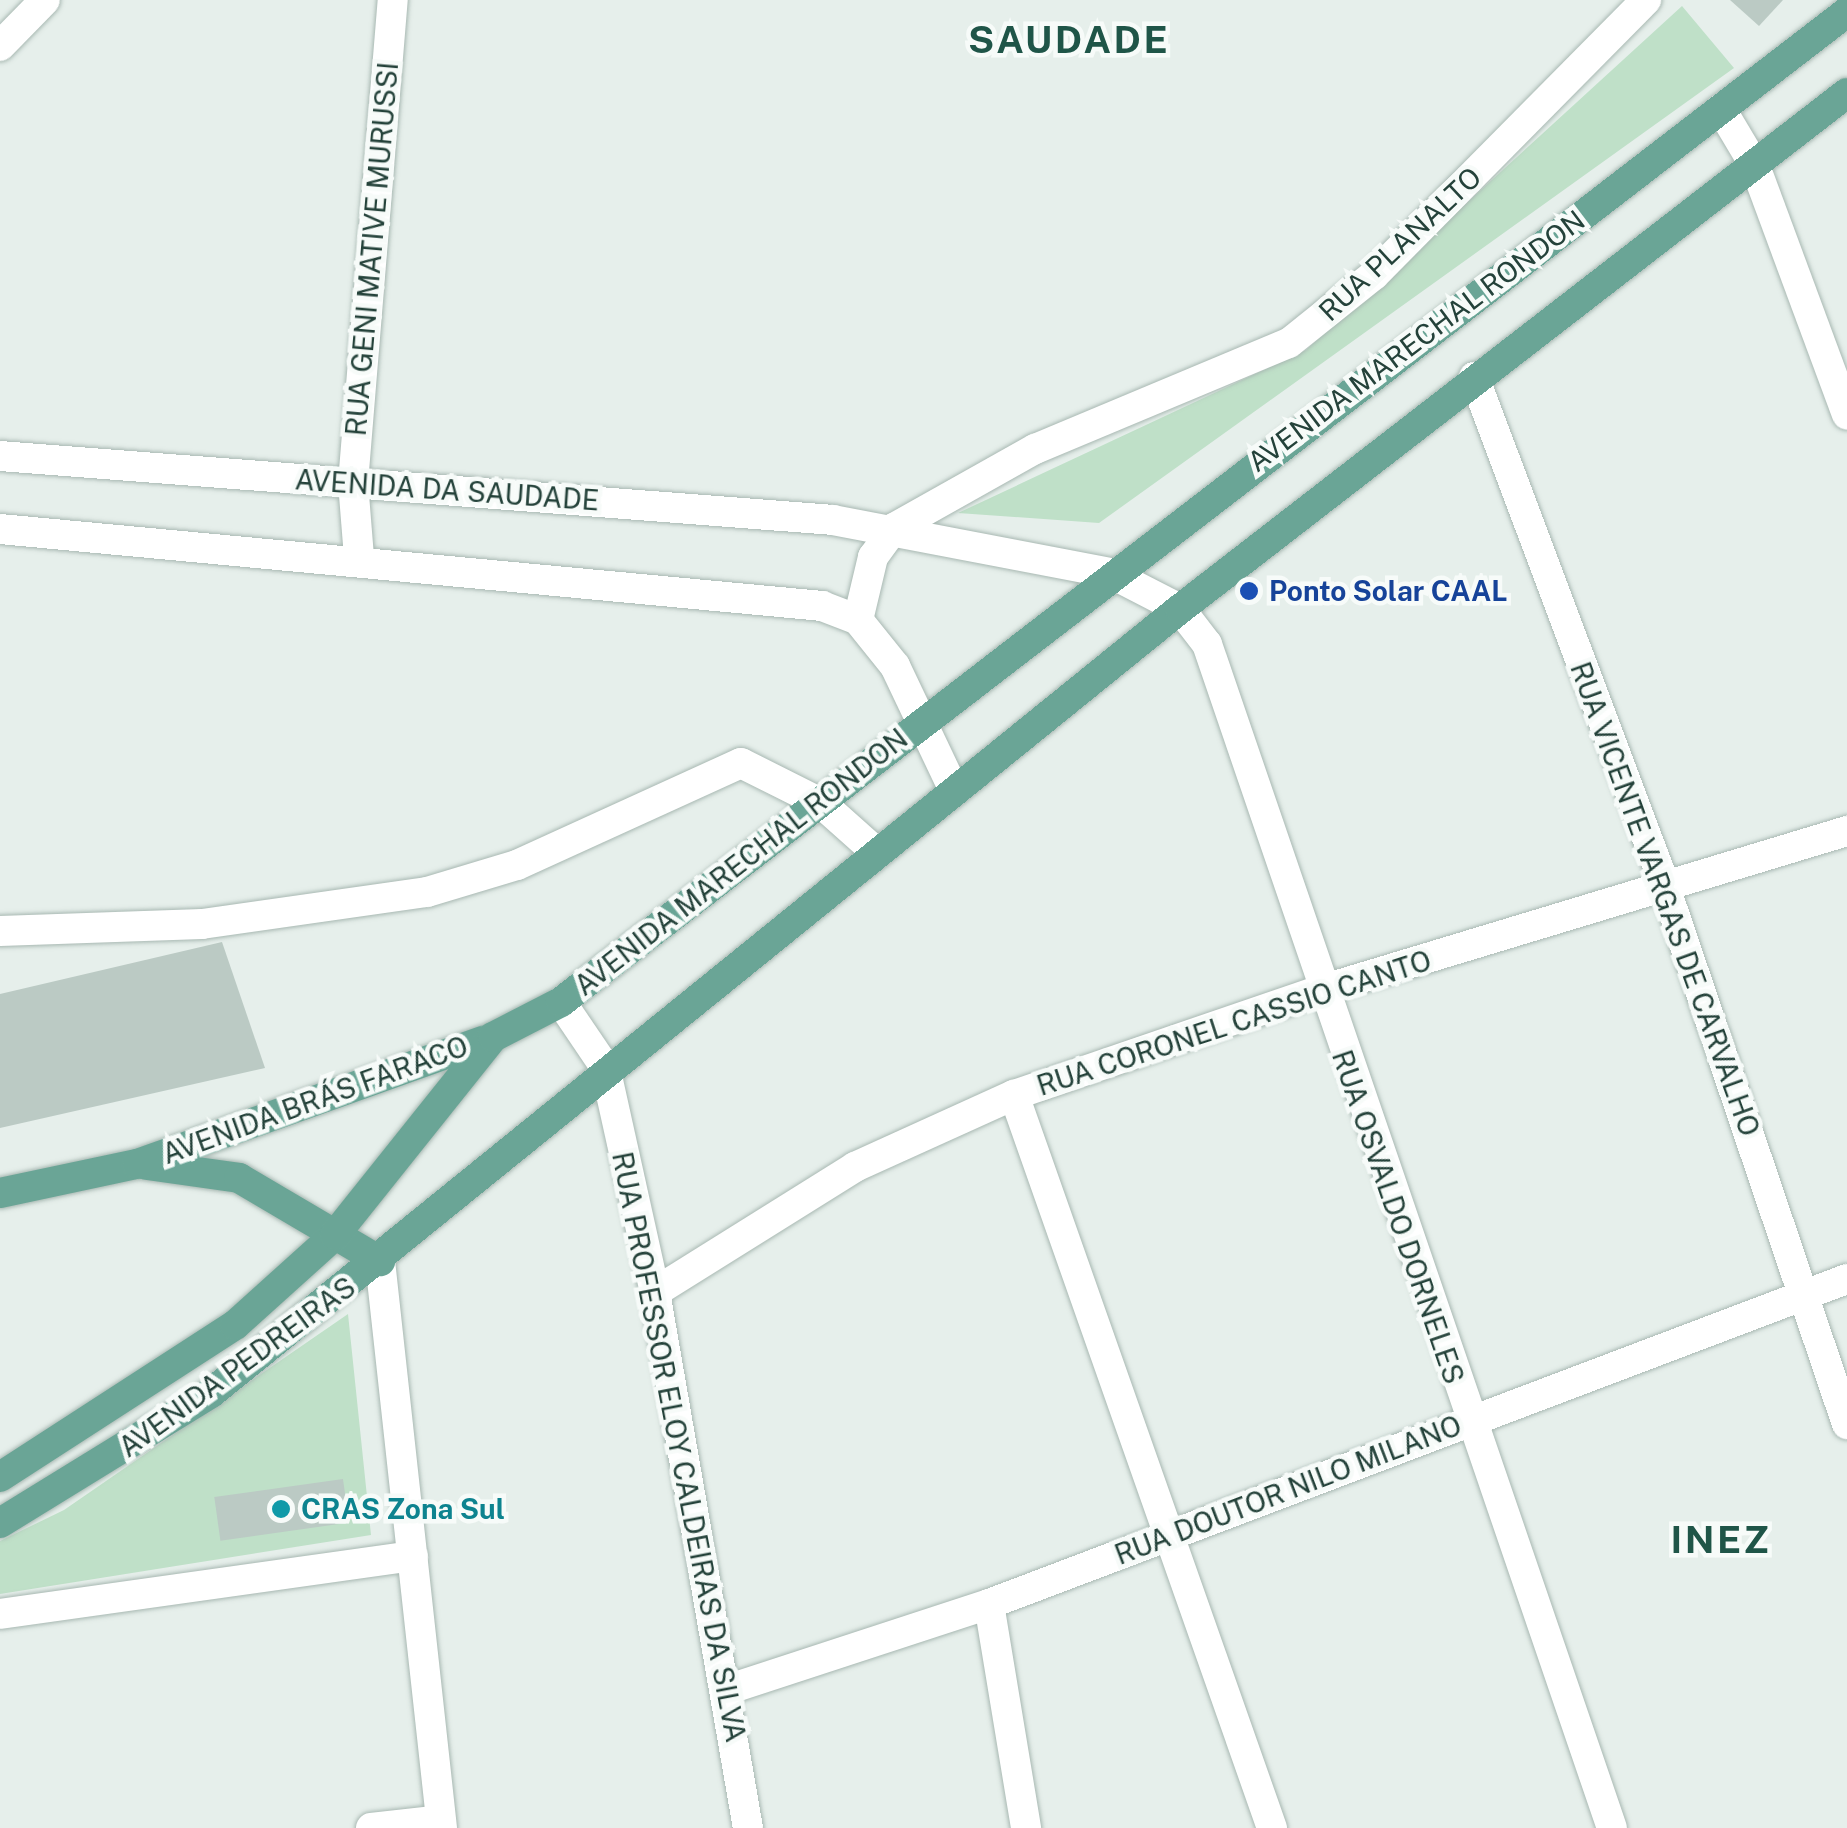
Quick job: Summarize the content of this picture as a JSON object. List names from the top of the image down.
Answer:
{
  "streets": {
    "main road": ["AVENIDA MARECHAL RONDON", "AVENIDA BRÁS FARACO", "AVENIDA PEDREIRAS"],
    "street": [
      "RUA PLANALTO",
      "RUA GENI MATIVE MURUSSI",
      "AVENIDA DA SAUDADE",
      "RUA VICENTE VARGAS DE CARVALHO",
      "RUA CORONEL CASSIO CANTO",
      "RUA OSVALDO DORNELES",
      "RUA PROFESSOR ELOY CALDEIRAS DA SILVA",
      "RUA DOUTOR NILO MILANO"
    ]
  },
  "crossings": [
    ["RUA PLANALTO", "AVENIDA DA SAUDADE"],
    ["RUA GENI MATIVE MURUSSI", "AVENIDA DA SAUDADE"],
    ["AVENIDA MARECHAL RONDON", "AVENIDA BRÁS FARACO"],
    ["AVENIDA MARECHAL RONDON", "AVENIDA PEDREIRAS"],
    ["AVENIDA MARECHAL RONDON", "RUA PROFESSOR ELOY CALDEIRAS DA SILVA"],
    ["RUA VICENTE VARGAS DE CARVALHO", "RUA CORONEL CASSIO CANTO"],
    ["RUA VICENTE VARGAS DE CARVALHO", "RUA DOUTOR NILO MILANO"],
    ["RUA CORONEL CASSIO CANTO", "RUA OSVALDO DORNELES"],
    ["RUA CORONEL CASSIO CANTO", "RUA PROFESSOR ELOY CALDEIRAS DA SILVA"],
    ["AVENIDA BRÁS FARACO", "AVENIDA PEDREIRAS"],
    ["RUA OSVALDO DORNELES", "RUA DOUTOR NILO MILANO"],
    ["RUA PROFESSOR ELOY CALDEIRAS DA SILVA", "RUA DOUTOR NILO MILANO"]
  ],
  "districts": ["SAUDADE", "INEZ"],
  "places": ["Ponto Solar CAAL", "CRAS Zona Sul"]
}
